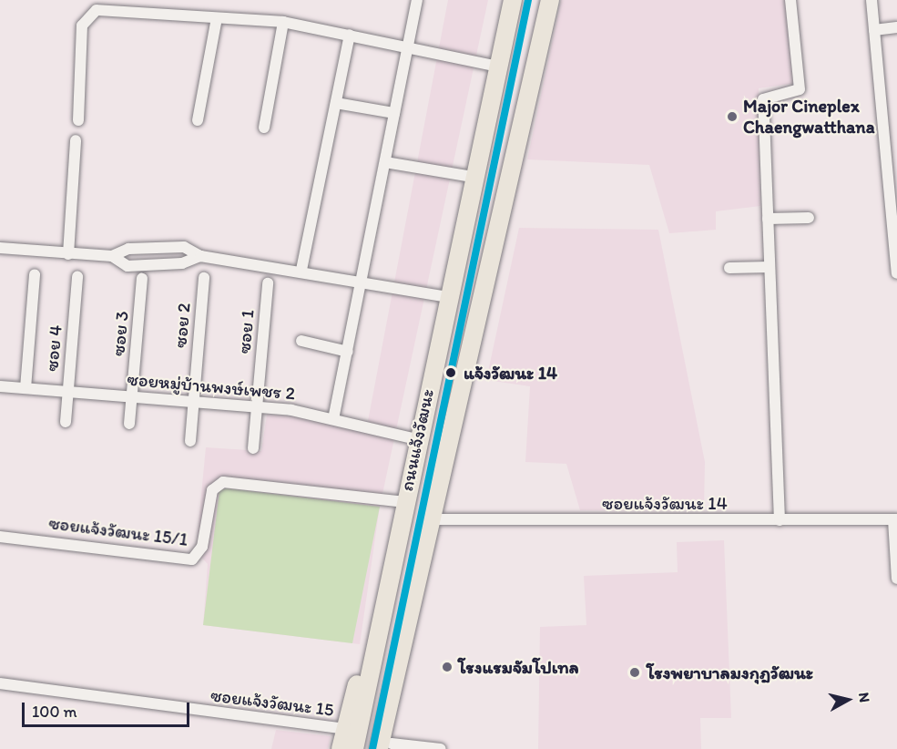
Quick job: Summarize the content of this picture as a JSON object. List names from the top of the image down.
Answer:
{
  "streets": {
    "main road": ["ถนนแจ้งวัฒนะ"],
    "street": [
      "ซอย 2",
      "ซอย 1",
      "ซอย 3",
      "ซอย 4",
      "ซอยหมู่บ้านพงษ์เพชร 2",
      "ซอยแจ้งวัฒนะ 14",
      "ซอยแจ้งวัฒนะ 15/1",
      "ซอยแจ้งวัฒนะ 15"
    ]
  },
  "crossings": [
    ["ซอย 2", "ซอยหมู่บ้านพงษ์เพชร 2"],
    ["ซอย 1", "ซอยหมู่บ้านพงษ์เพชร 2"],
    ["ซอย 3", "ซอยหมู่บ้านพงษ์เพชร 2"],
    ["ซอย 4", "ซอยหมู่บ้านพงษ์เพชร 2"],
    ["ซอยหมู่บ้านพงษ์เพชร 2", "ถนนแจ้งวัฒนะ"],
    ["ถนนแจ้งวัฒนะ", "ซอยแจ้งวัฒนะ 14"],
    ["ถนนแจ้งวัฒนะ", "ซอยแจ้งวัฒนะ 15/1"],
    ["ถนนแจ้งวัฒนะ", "ซอยแจ้งวัฒนะ 15"]
  ],
  "places": [
    "Major Cineplex Chaengwatthana",
    "แจ้งวัฒนะ 14",
    "โรงแรมจัมโปเทล",
    "โรงพยาบาลมงกุฎวัฒนะ"
  ],
  "scale_bar": "100 m",
  "north": "right"
}
